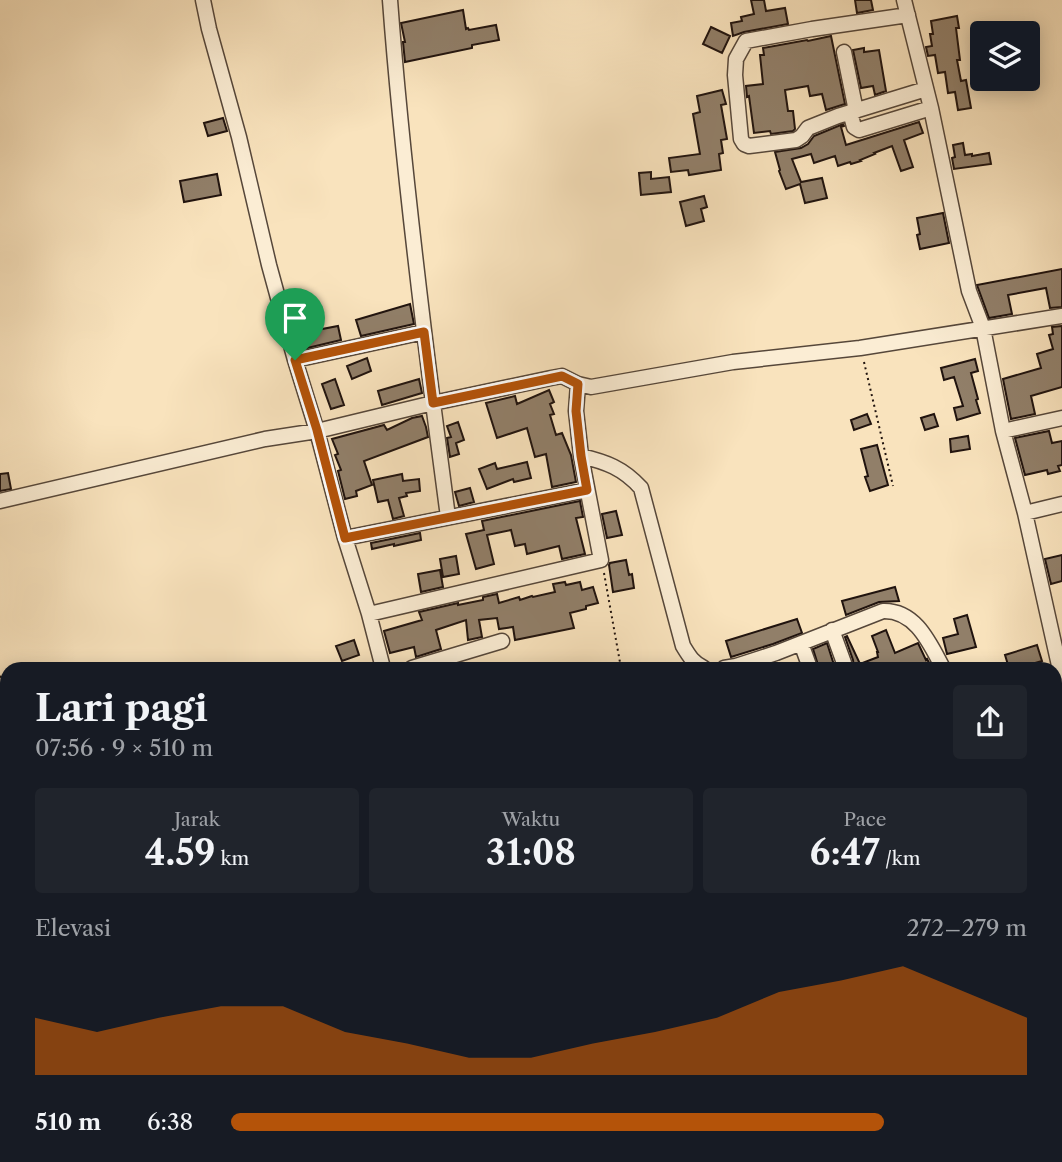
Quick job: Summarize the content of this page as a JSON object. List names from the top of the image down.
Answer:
{
  "page": {
    "heading": ["Lari pagi", "07:56 · 9 × 510 m"],
    "stats": [
      ["Jarak", "4.59 km"],
      ["Waktu", "31:08"],
      ["Pace", "6:47 /km"]
    ],
    "chart": ["Elevasi", "272–279 m"],
    "list": [
      {
        "name": "510 m",
        "note": "6:38"
      }
    ]
  }
}
